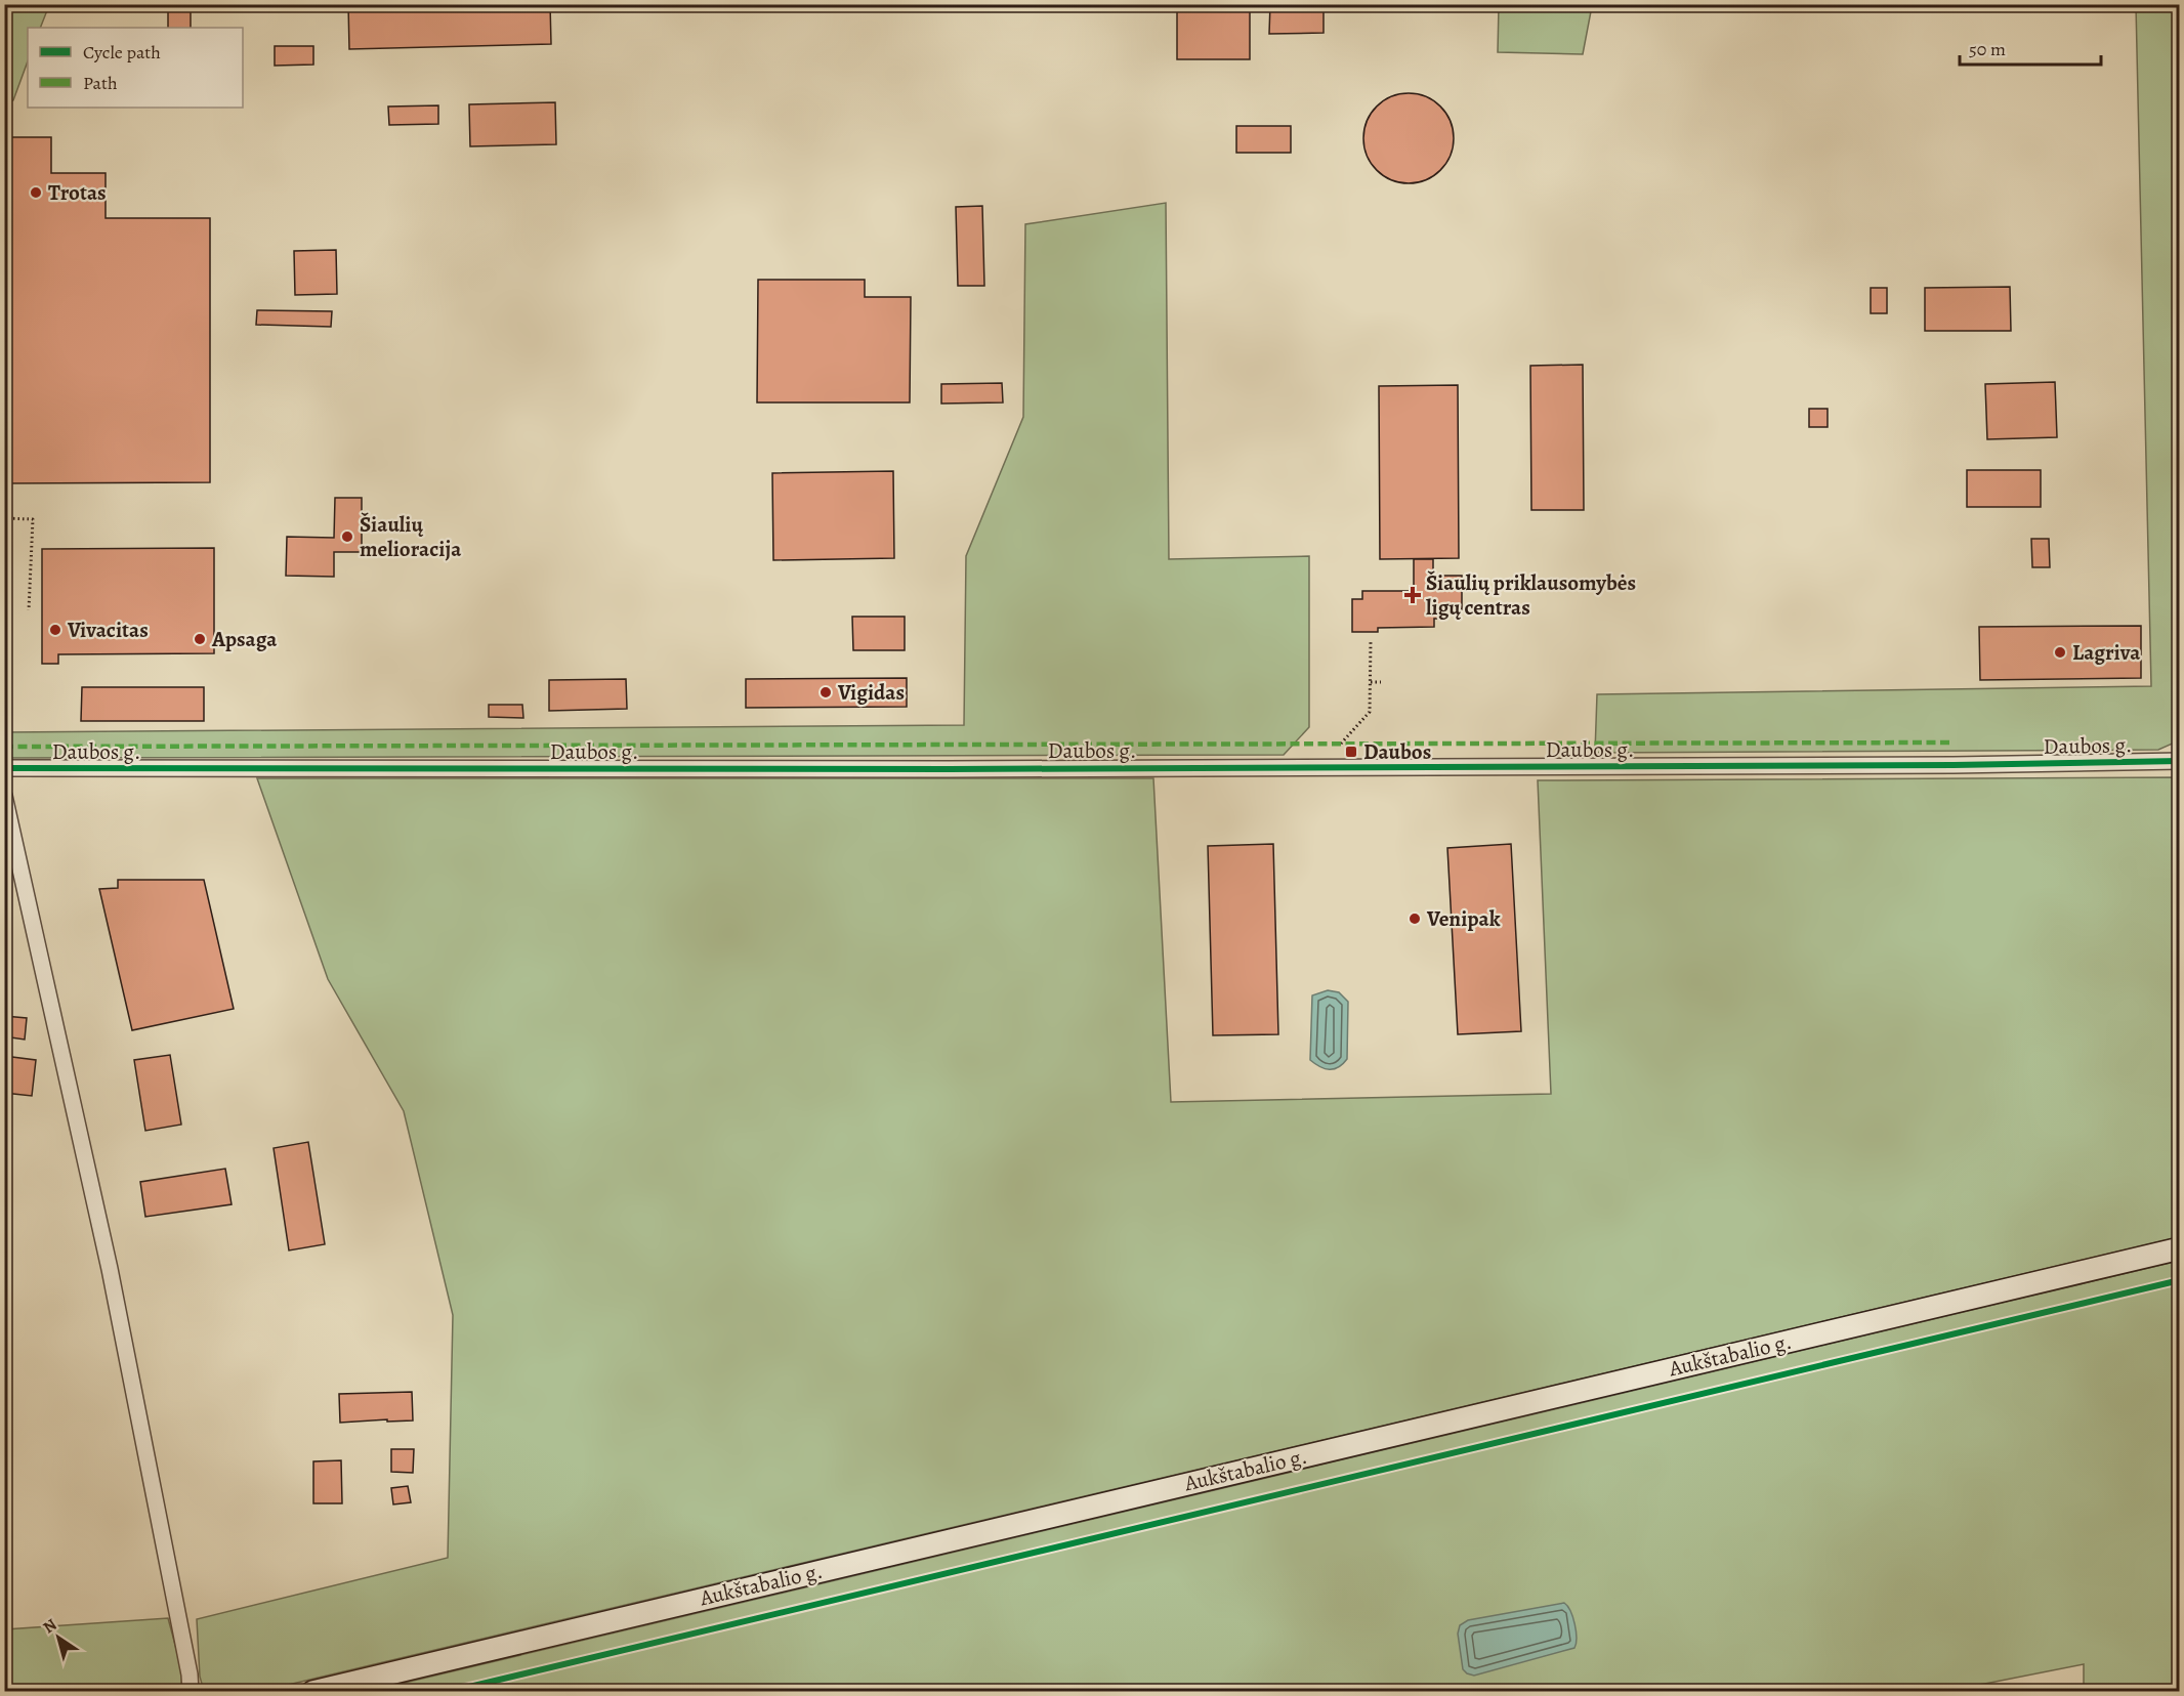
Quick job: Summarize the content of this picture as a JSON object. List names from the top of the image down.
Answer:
{
  "streets": {
    "main road": ["Aukštabalio g."],
    "street": ["Daubos g."]
  },
  "places": {
    "other": [
      "Trotas",
      "Šiaulių melioracija",
      "Vivacitas",
      "Apsaga",
      "Lagriva",
      "Vigidas",
      "Venipak"
    ],
    "health": ["Šiaulių priklausomybės ligų centras"],
    "transit": ["Daubos"]
  },
  "legend": ["Cycle path", "Path"],
  "scale_bar": "50 m",
  "north": "top left"
}
